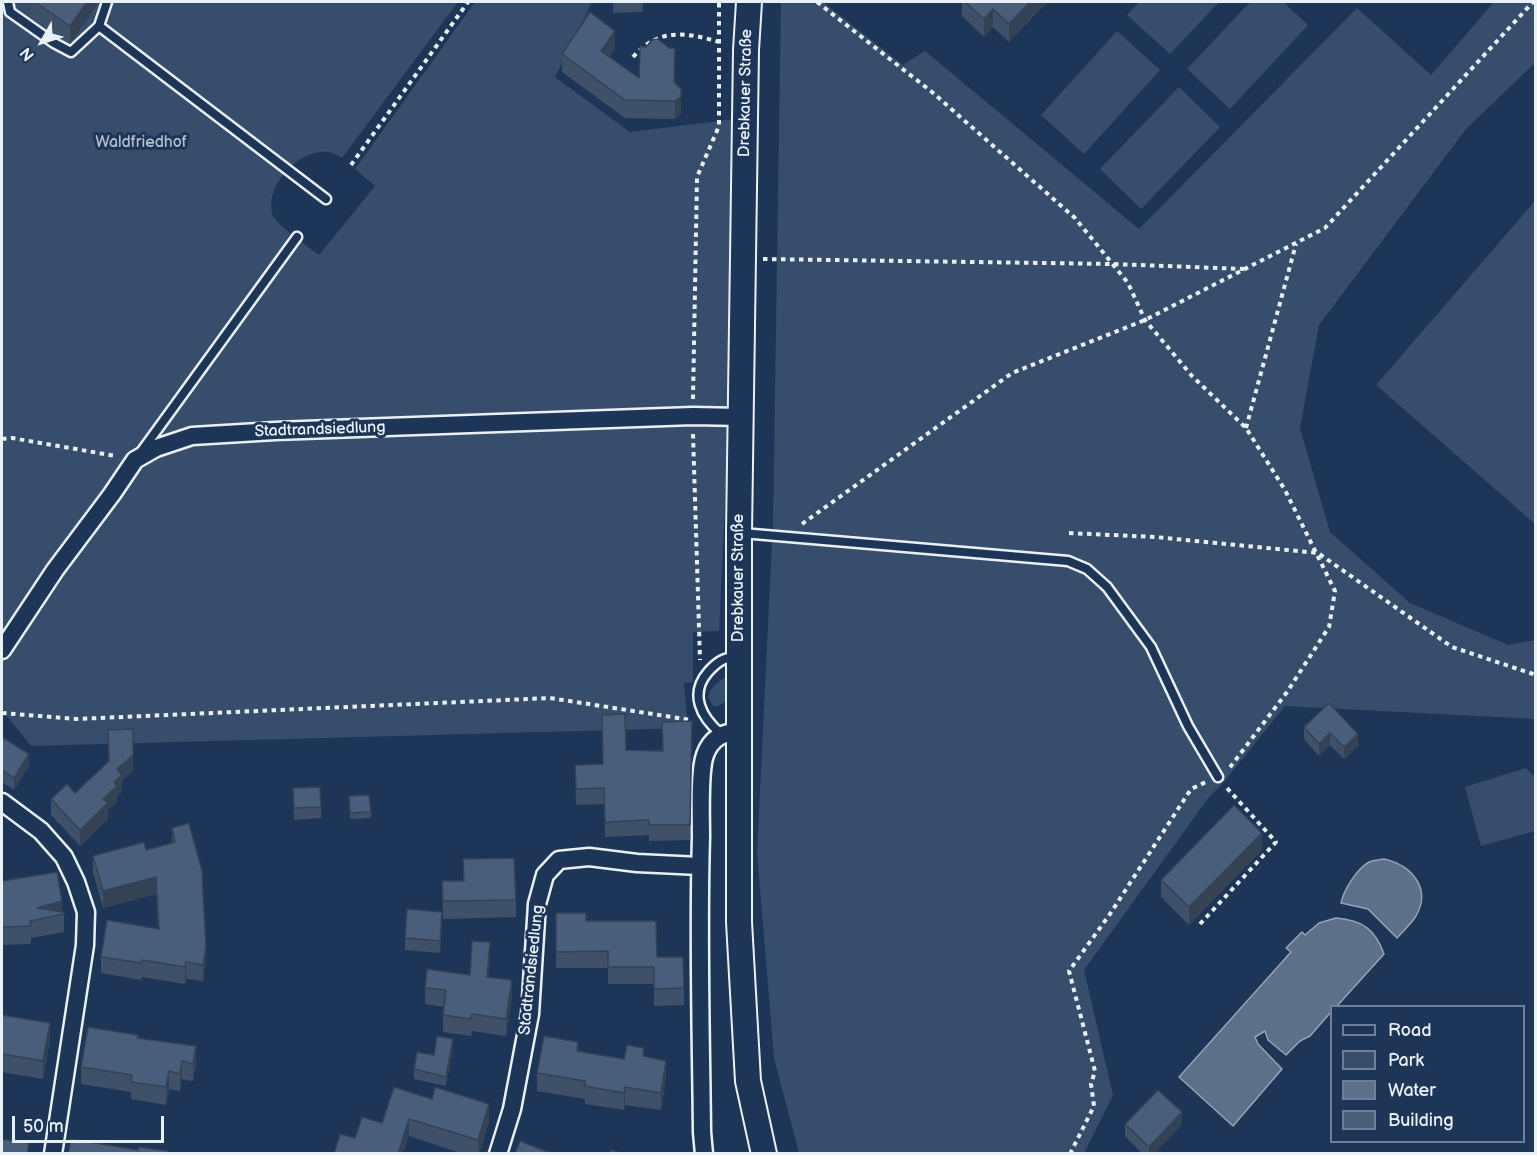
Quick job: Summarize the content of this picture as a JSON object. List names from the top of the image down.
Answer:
{
  "streets": {
    "street": ["Drebkauer Straße", "Stadtrandsiedlung"]
  },
  "crossings": [
    ["Drebkauer Straße", "Stadtrandsiedlung"]
  ],
  "parks": ["Waldfriedhof"],
  "legend": [
    "Road",
    "Park",
    "Water",
    "Building"
  ],
  "scale_bar": "50 m",
  "north": "bottom left"
}
